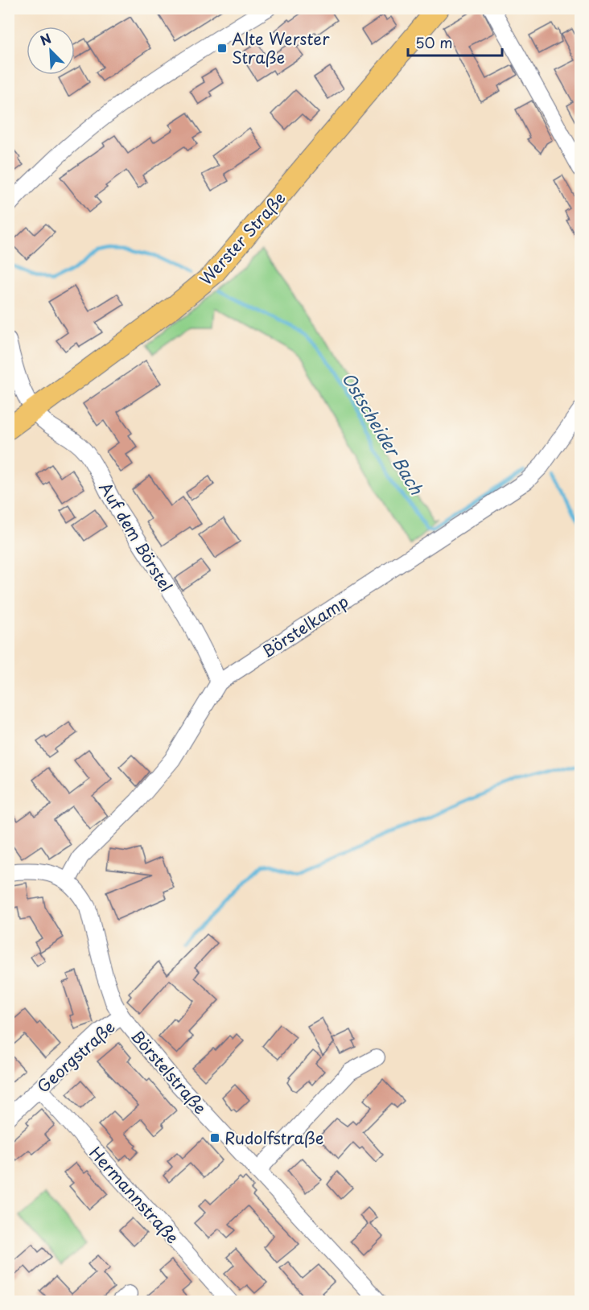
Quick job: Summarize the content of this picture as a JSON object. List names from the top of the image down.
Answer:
{
  "streets": {
    "main road": ["Werster Straße"],
    "street": [
      "Auf dem Börstel",
      "Börstelkamp",
      "Georgstraße",
      "Börstelstraße",
      "Hermannstraße"
    ]
  },
  "crossings": [
    ["Werster Straße", "Auf dem Börstel"],
    ["Auf dem Börstel", "Börstelkamp"],
    ["Börstelkamp", "Börstelstraße"],
    ["Georgstraße", "Börstelstraße"],
    ["Georgstraße", "Hermannstraße"]
  ],
  "water": ["Ostscheider Bach"],
  "places": {
    "transit": ["Alte Werster Straße", "Rudolfstraße"]
  },
  "scale_bar": "50 m",
  "north": "top left"
}
